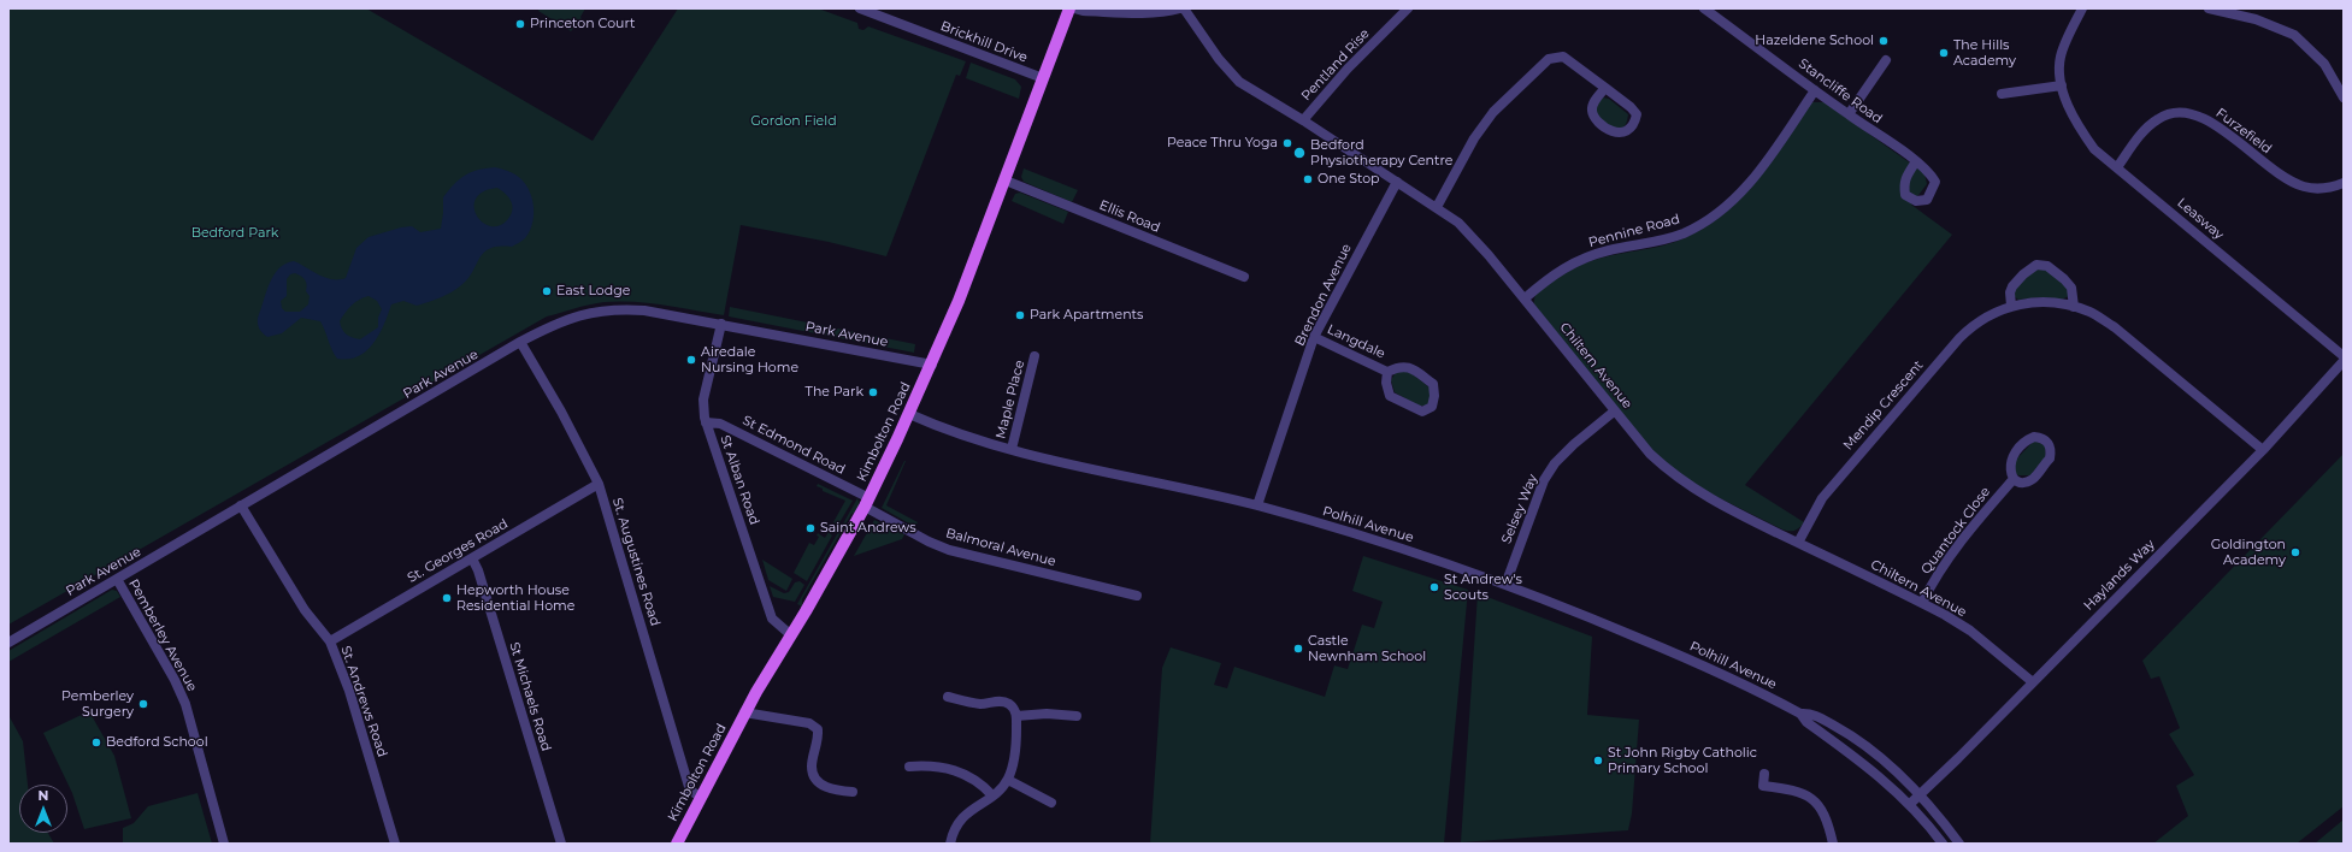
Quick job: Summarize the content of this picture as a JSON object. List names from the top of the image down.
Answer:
{
  "streets": {
    "main road": ["Kimbolton Road"],
    "street": [
      "Brickhill Drive",
      "Pentland Rise",
      "Stancliffe Road",
      "Furzefield",
      "Ellis Road",
      "Leasway",
      "Pennine Road",
      "Brendon Avenue",
      "Park Avenue",
      "Langdale",
      "Chiltern Avenue",
      "Maple Place",
      "Mendip Crescent",
      "St Edmond Road",
      "St Alban Road",
      "Selsey Way",
      "Polhill Avenue",
      "Quantock Close",
      "Balmoral Avenue",
      "St. Georges Road",
      "St. Augustines Road",
      "Haylands Way",
      "Pemberley Avenue",
      "St Michaels Road",
      "St. Andrews Road"
    ]
  },
  "crossings": [
    ["Brickhill Drive", "Kimbolton Road"],
    ["Pentland Rise", "Chiltern Avenue"],
    ["Stancliffe Road", "Pennine Road"],
    ["Furzefield", "Leasway"],
    ["Ellis Road", "Kimbolton Road"],
    ["Pennine Road", "Chiltern Avenue"],
    ["Brendon Avenue", "Langdale"],
    ["Brendon Avenue", "Chiltern Avenue"],
    ["Brendon Avenue", "Polhill Avenue"],
    ["Park Avenue", "Kimbolton Road"],
    ["Park Avenue", "St Alban Road"],
    ["Park Avenue", "St. Augustines Road"],
    ["Park Avenue", "Pemberley Avenue"],
    ["Park Avenue", "St. Andrews Road"],
    ["Chiltern Avenue", "Mendip Crescent"],
    ["Chiltern Avenue", "Selsey Way"],
    ["Chiltern Avenue", "Quantock Close"],
    ["Chiltern Avenue", "Haylands Way"],
    ["Maple Place", "Polhill Avenue"],
    ["Mendip Crescent", "Haylands Way"],
    ["Kimbolton Road", "St Edmond Road"],
    ["Kimbolton Road", "St Alban Road"],
    ["Kimbolton Road", "Polhill Avenue"],
    ["Kimbolton Road", "Balmoral Avenue"],
    ["Kimbolton Road", "St. Augustines Road"],
    ["St Edmond Road", "St Alban Road"],
    ["St Edmond Road", "Balmoral Avenue"],
    ["Selsey Way", "Polhill Avenue"],
    ["Polhill Avenue", "Haylands Way"],
    ["St. Georges Road", "St. Augustines Road"],
    ["St. Georges Road", "St Michaels Road"],
    ["St. Georges Road", "St. Andrews Road"]
  ],
  "parks": ["Gordon Field", "Bedford Park"],
  "places": [
    "Princeton Court",
    "Hazeldene School",
    "The Hills Academy",
    "Peace Thru Yoga",
    "Bedford Physiotherapy Centre",
    "One Stop",
    "East Lodge",
    "Park Apartments",
    "Airedale Nursing Home",
    "The Park",
    "Saint Andrews",
    "Goldington Academy",
    "St Andrew's Scouts",
    "Hepworth House Residential Home",
    "Castle Newnham School",
    "Pemberley Surgery",
    "Bedford School",
    "St John Rigby Catholic Primary School"
  ],
  "north": "top"
}
